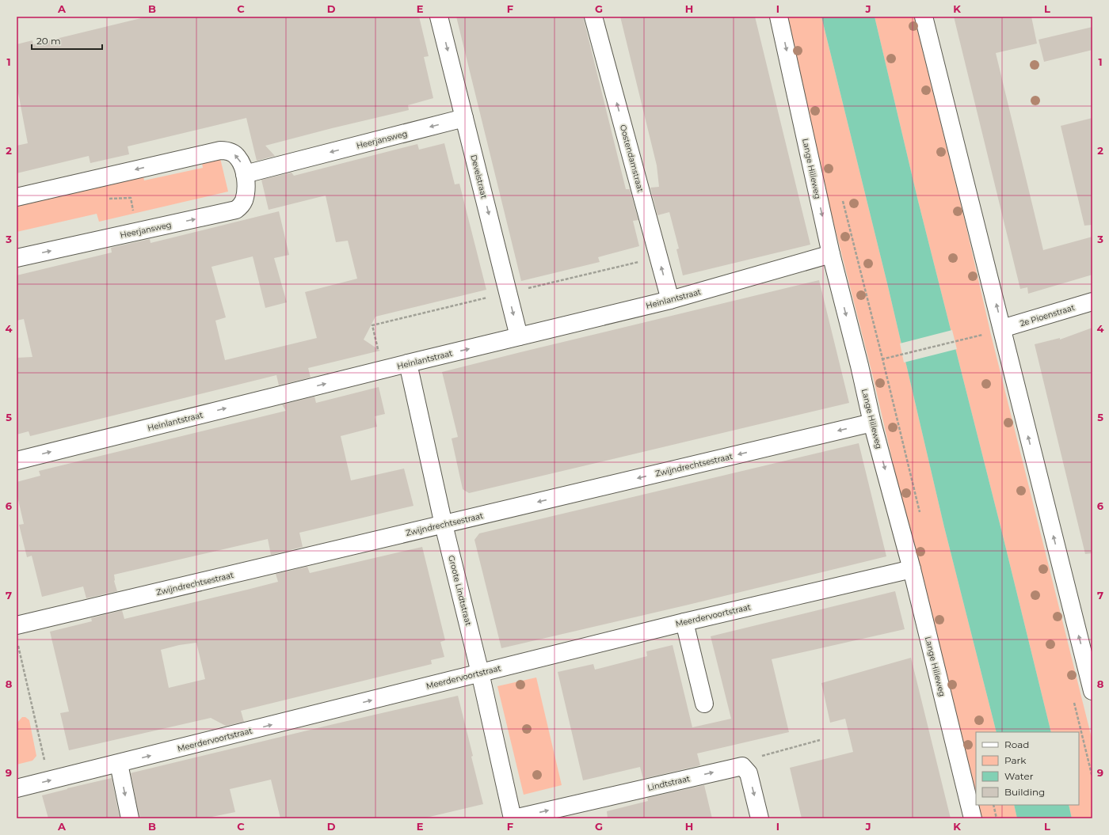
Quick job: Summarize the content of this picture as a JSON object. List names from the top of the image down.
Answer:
{
  "streets": {
    "street": [
      "Heerjansweg",
      "Oostendamstraat",
      "Lange Hilleweg",
      "Develstraat",
      "Heinlantstraat",
      "2e Pioenstraat",
      "Zwijndrechtsestraat",
      "Groote Lindtstraat",
      "Meerdervoortstraat",
      "Lindtstraat"
    ]
  },
  "crossings": [
    ["Heerjansweg", "Develstraat"],
    ["Oostendamstraat", "Heinlantstraat"],
    ["Lange Hilleweg", "Heinlantstraat"],
    ["Lange Hilleweg", "Zwijndrechtsestraat"],
    ["Lange Hilleweg", "Meerdervoortstraat"],
    ["Develstraat", "Heinlantstraat"],
    ["Heinlantstraat", "Groote Lindtstraat"],
    ["Zwijndrechtsestraat", "Groote Lindtstraat"],
    ["Groote Lindtstraat", "Meerdervoortstraat"],
    ["Groote Lindtstraat", "Lindtstraat"]
  ],
  "one_way": [
    "Oostendamstraat",
    "Develstraat",
    "Heinlantstraat",
    "Zwijndrechtsestraat",
    "Meerdervoortstraat",
    "Lindtstraat"
  ],
  "legend": [
    "Road",
    "Park",
    "Water",
    "Building"
  ],
  "scale_bar": "20 m",
  "grid": {
    "columns": [
      "A",
      "B",
      "C",
      "D",
      "E",
      "F",
      "G",
      "H",
      "I",
      "J",
      "K",
      "L"
    ],
    "rows": [
      "1",
      "2",
      "3",
      "4",
      "5",
      "6",
      "7",
      "8",
      "9"
    ]
  }
}
